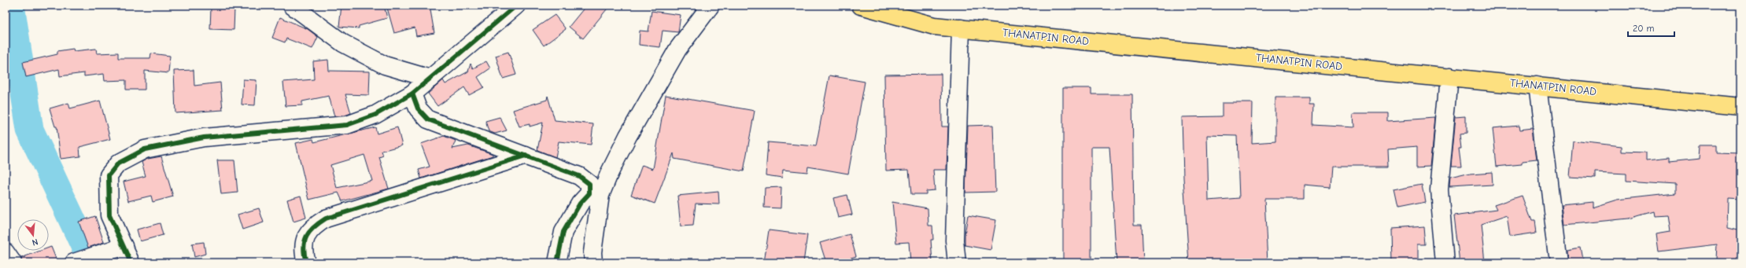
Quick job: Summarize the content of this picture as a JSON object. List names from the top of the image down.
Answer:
{
  "streets": {
    "main road": ["THANATPIN ROAD"]
  },
  "scale_bar": "20 m",
  "north": "bottom"
}
